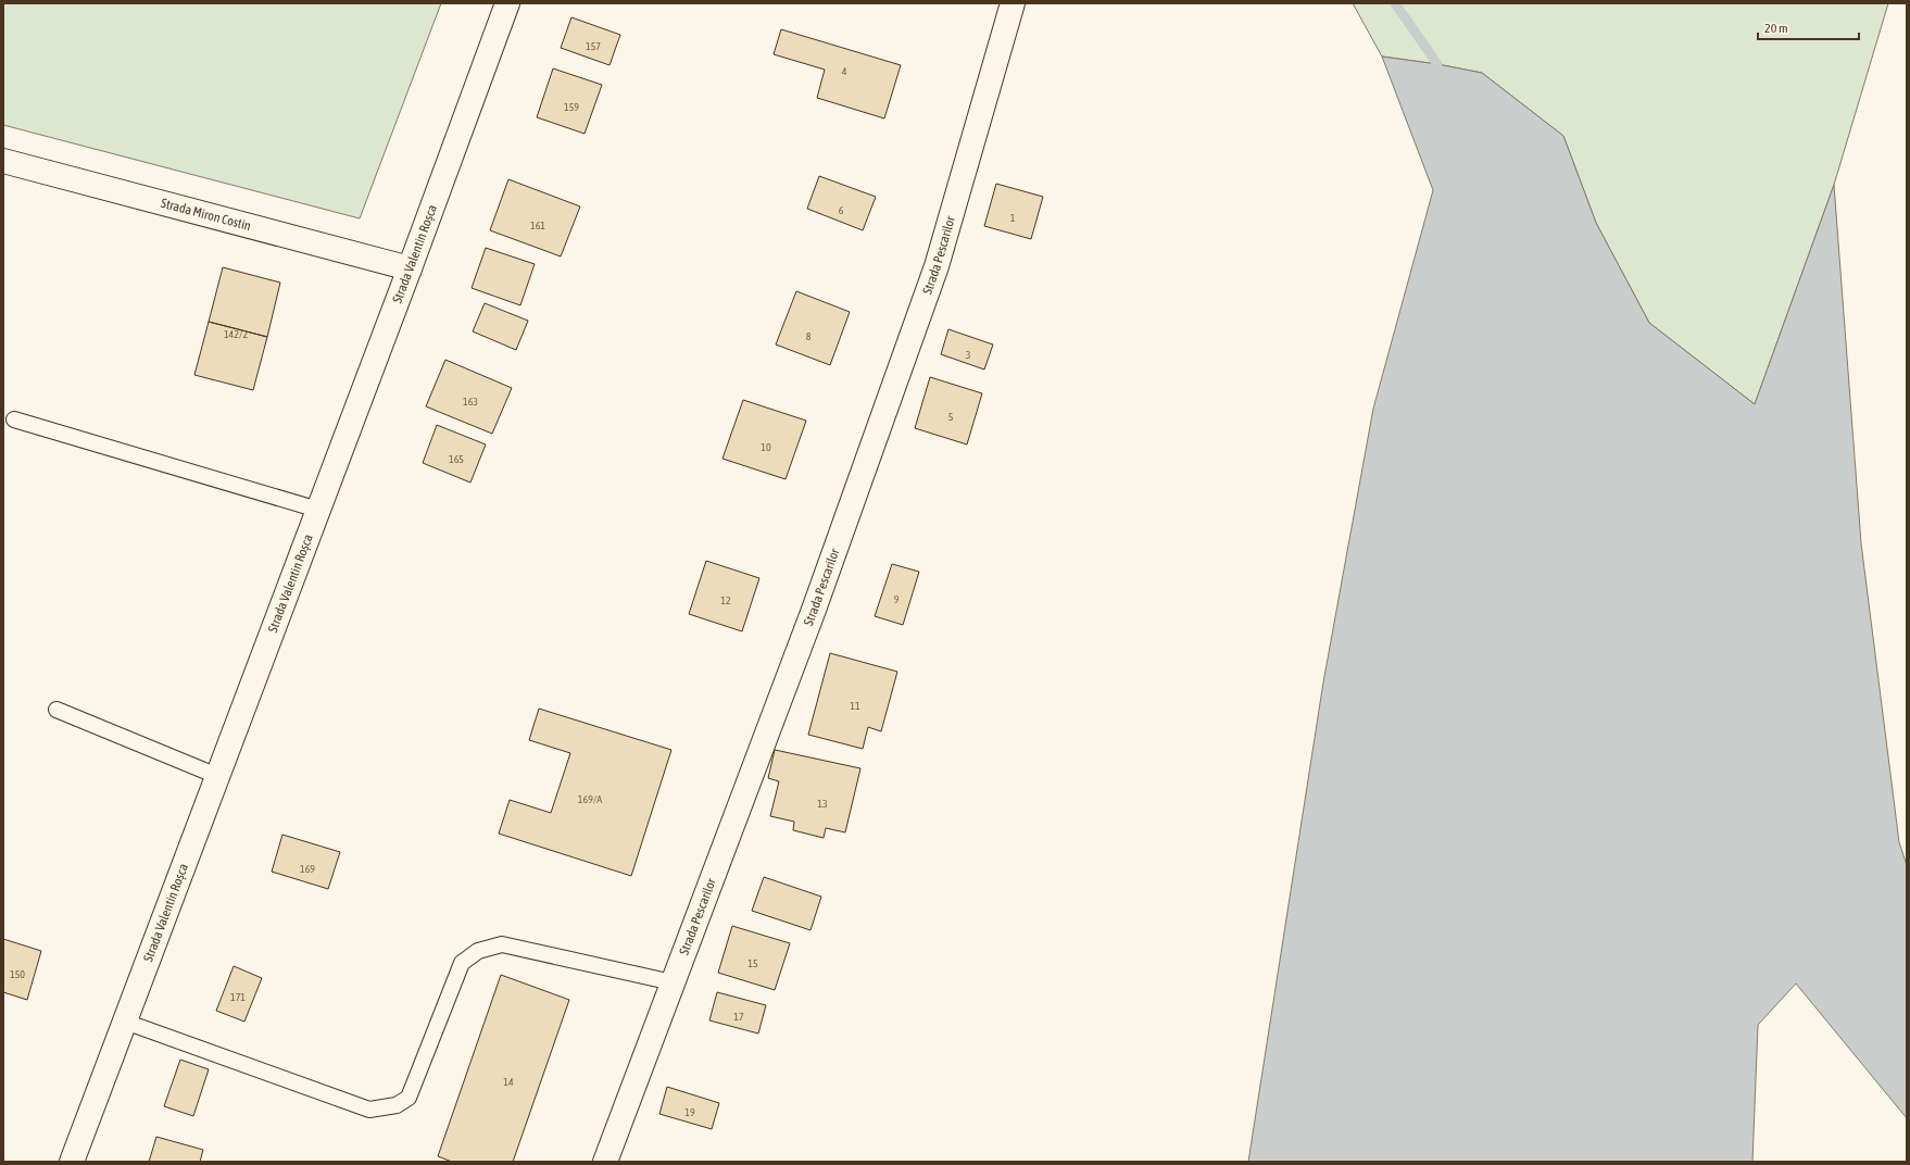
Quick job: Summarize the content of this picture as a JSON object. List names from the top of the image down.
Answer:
{
  "streets": {
    "street": ["Strada Miron Costin", "Strada Valentin Roșca", "Strada Pescarilor"]
  },
  "crossings": [
    ["Strada Miron Costin", "Strada Valentin Roșca"]
  ],
  "house_numbers": [
    "157",
    "4",
    "159",
    "6",
    "1",
    "161",
    "142/2",
    "8",
    "3",
    "163",
    "5",
    "10",
    "165",
    "9",
    "12",
    "11",
    "169/A",
    "13",
    "169",
    "15",
    "150",
    "171",
    "17",
    "14",
    "19"
  ],
  "scale_bar": "20 m"
}
